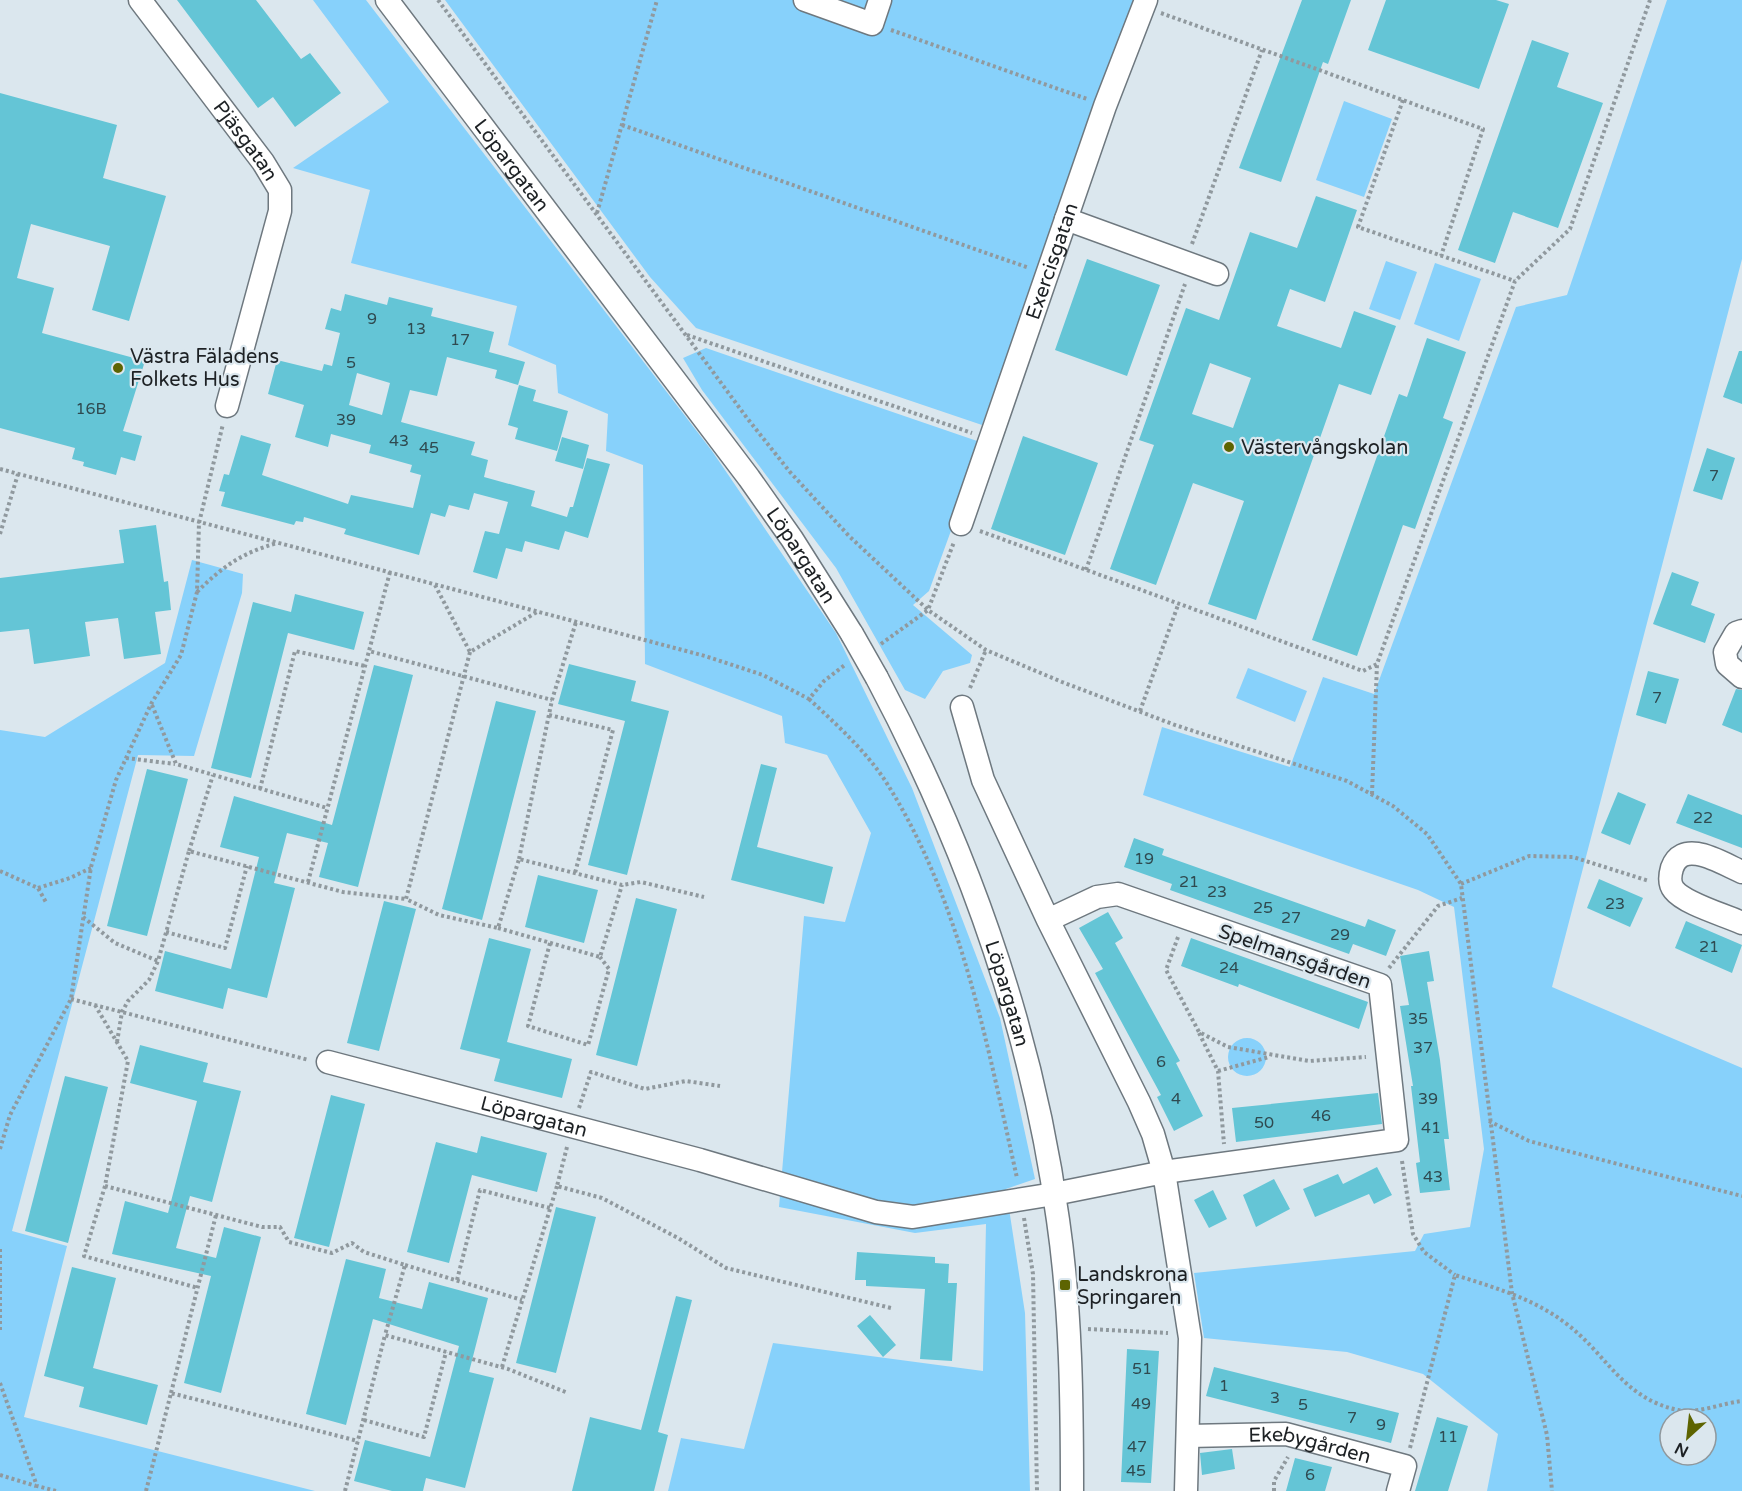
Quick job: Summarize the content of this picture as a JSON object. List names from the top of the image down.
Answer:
{
  "streets": {
    "street": [
      "Pjäsgatan",
      "Löpargatan",
      "Exercisgatan",
      "Spelmansgården",
      "Ekebygården"
    ]
  },
  "places": {
    "other": ["Västra Fäladens Folkets Hus", "Västervångskolan"],
    "transit": ["Landskrona Springaren"]
  },
  "house_numbers": [
    "9",
    "13",
    "17",
    "5",
    "16B",
    "39",
    "43",
    "45",
    "7",
    "7",
    "22",
    "19",
    "21",
    "23",
    "23",
    "25",
    "27",
    "29",
    "21",
    "24",
    "35",
    "37",
    "6",
    "4",
    "39",
    "46",
    "50",
    "41",
    "43",
    "51",
    "1",
    "3",
    "49",
    "5",
    "7",
    "9",
    "11",
    "47",
    "45",
    "6"
  ],
  "north": "bottom left"
}
